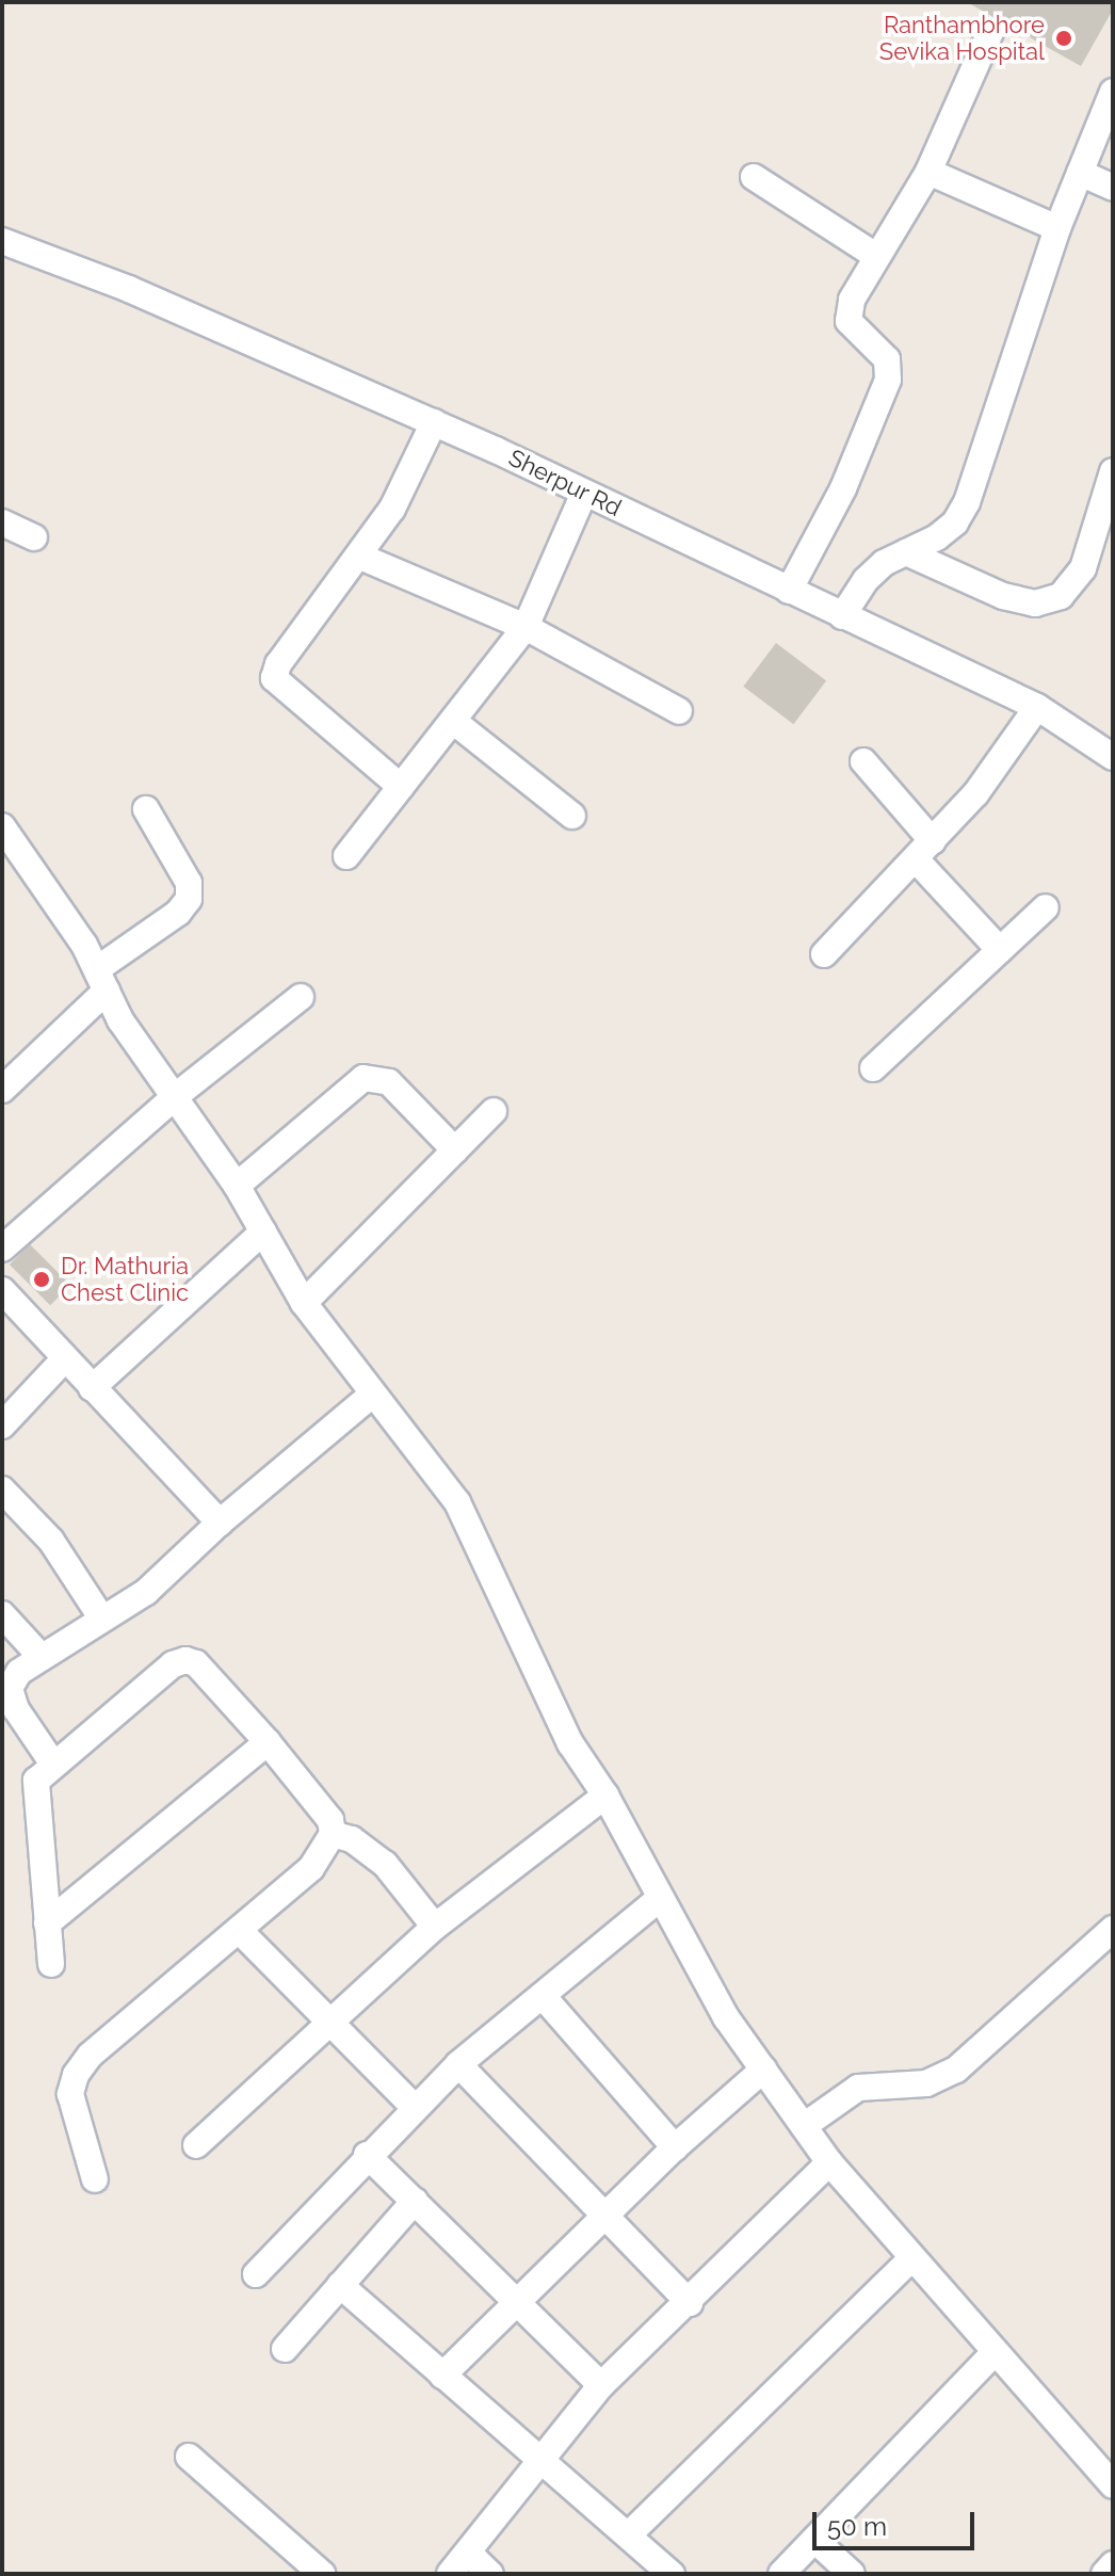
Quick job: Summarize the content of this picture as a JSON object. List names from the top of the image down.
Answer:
{
  "streets": {
    "street": ["Sherpur Rd"]
  },
  "places": ["Ranthambhore Sevika Hospital", "Dr. Mathuria Chest Clinic"],
  "scale_bar": "50 m"
}
